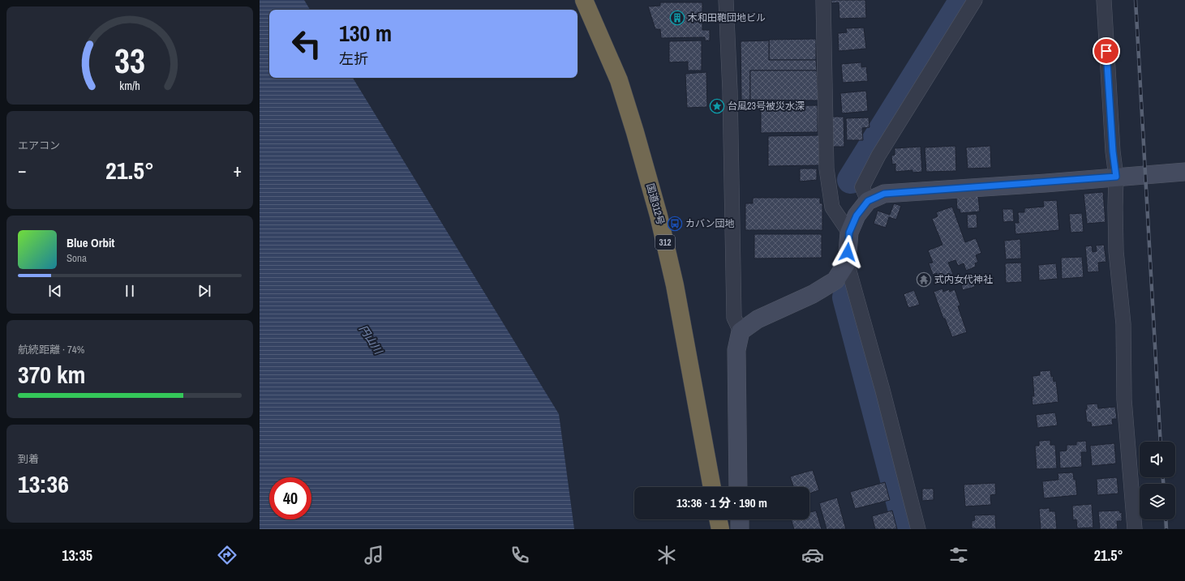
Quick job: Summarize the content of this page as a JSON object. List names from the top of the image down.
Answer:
{
  "streets": {
    "highway": ["国道312号", "312"]
  },
  "water": ["円山川"],
  "places": {
    "building": ["木和田鞄団地ビル"],
    "place": ["台風23号被災水深"],
    "bus stop": ["カバン団地"],
    "temple": ["式内女代神社"]
  },
  "page": {
    "turn": ["130 m", "左折"],
    "tile": [
      "エアコン",
      ["航続距離 · 74%", "370 km"],
      ["到着", "13:36"]
    ],
    "heat": ["−", "21.5°", "+"],
    "song": ["Blue Orbit", "Sona"],
    "limit": "40",
    "trip": "13:36 · 1 分 · 190 m",
    "tabs": ["13:35", "21.5°"],
    "gauge": ["33", "km/h"]
  }
}
